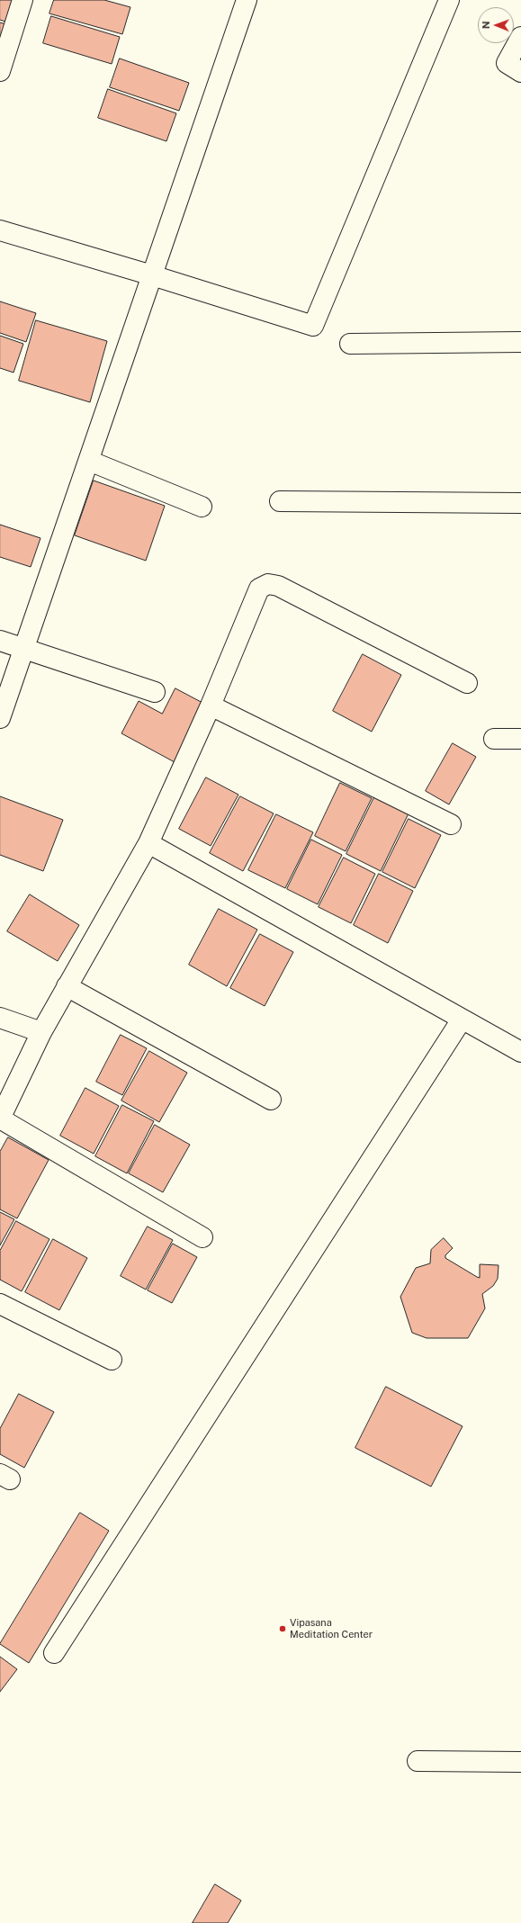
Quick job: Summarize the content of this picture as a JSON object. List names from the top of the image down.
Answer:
{
  "places": ["Vipasana Meditation Center"],
  "north": "left"
}
